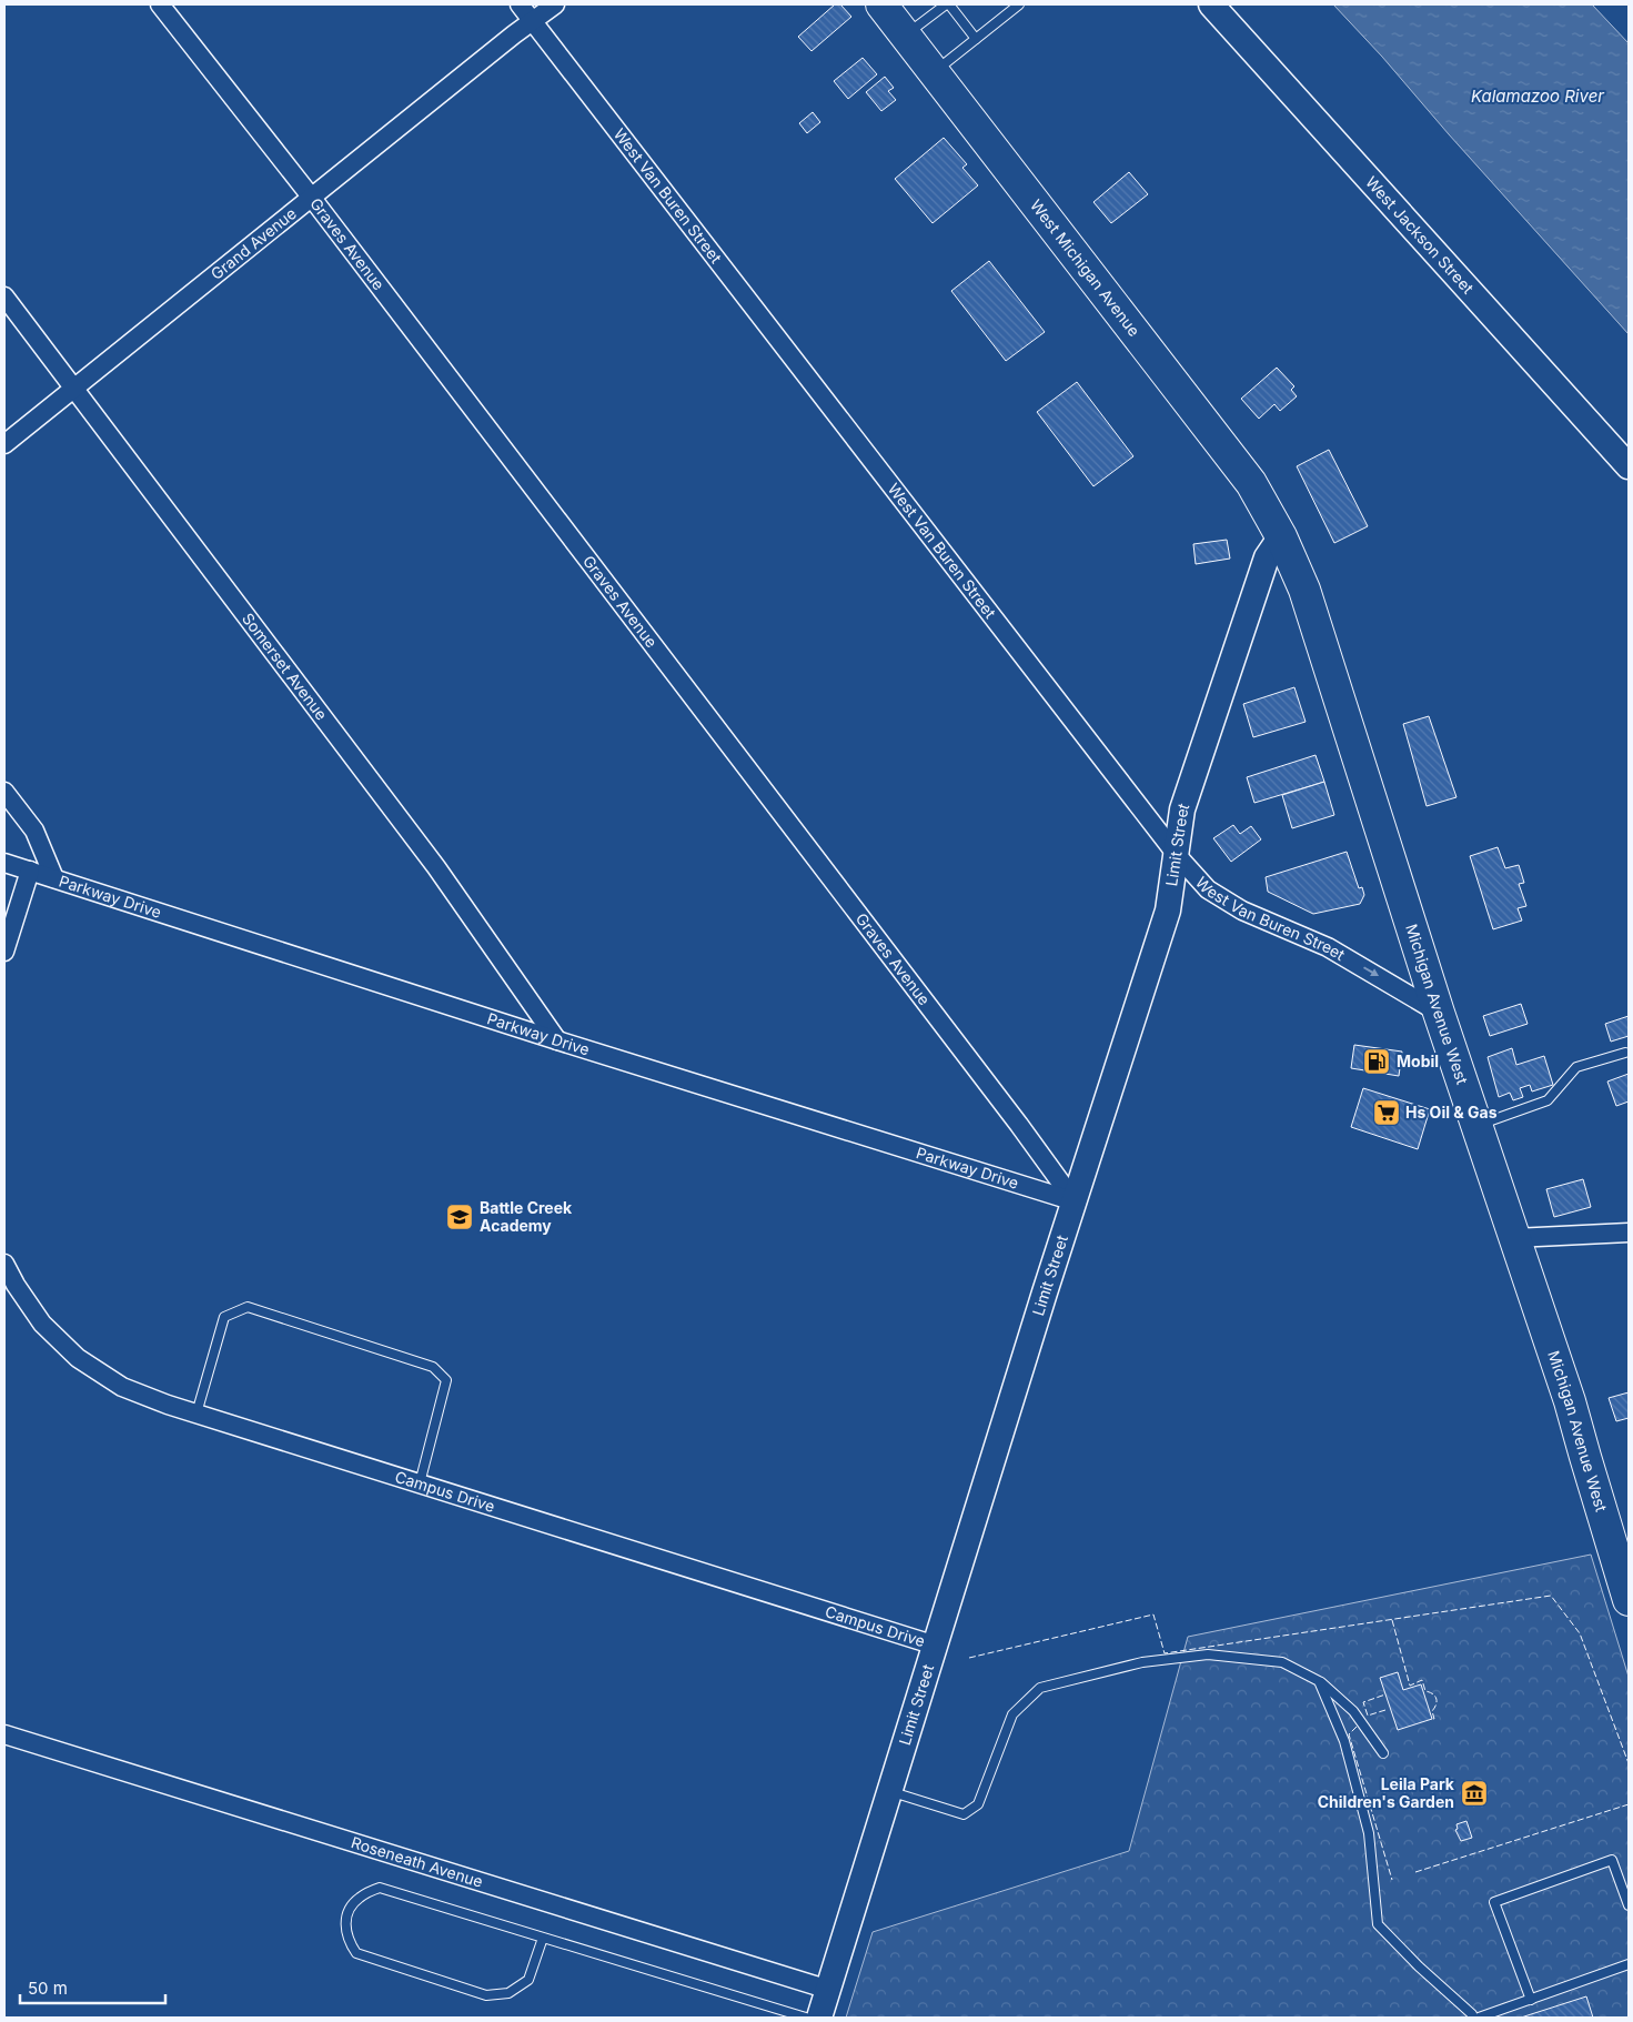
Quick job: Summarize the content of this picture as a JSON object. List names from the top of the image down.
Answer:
{
  "streets": {
    "highway": ["West Michigan Avenue", "Michigan Avenue West"],
    "street": [
      "West Van Buren Street",
      "West Jackson Street",
      "Grand Avenue",
      "Graves Avenue",
      "Somerset Avenue",
      "Limit Street",
      "Parkway Drive",
      "Campus Drive",
      "Roseneath Avenue"
    ]
  },
  "crossings": [
    ["West Van Buren Street", "Grand Avenue"],
    ["West Van Buren Street", "Limit Street"],
    ["West Van Buren Street", "Michigan Avenue West"],
    ["Grand Avenue", "Graves Avenue"],
    ["Grand Avenue", "Somerset Avenue"],
    ["Graves Avenue", "Limit Street"],
    ["Graves Avenue", "Parkway Drive"],
    ["West Michigan Avenue", "Limit Street"],
    ["West Michigan Avenue", "Michigan Avenue West"],
    ["Somerset Avenue", "Parkway Drive"],
    ["Limit Street", "Parkway Drive"],
    ["Limit Street", "Michigan Avenue West"],
    ["Limit Street", "Campus Drive"],
    ["Limit Street", "Roseneath Avenue"]
  ],
  "water": ["Kalamazoo River"],
  "places": {
    "fuel station": ["Mobil"],
    "supermarket": ["Hs Oil & Gas"],
    "school or university": ["Battle Creek Academy"],
    "museum": ["Leila Park Children's Garden"]
  },
  "scale_bar": "50 m"
}
